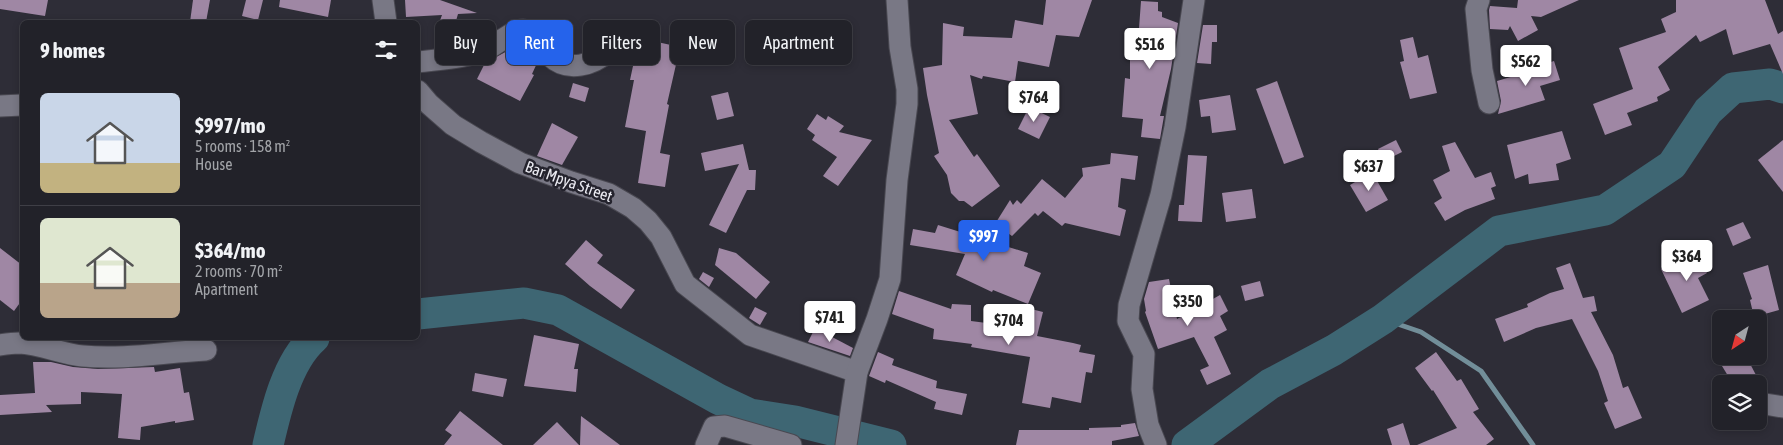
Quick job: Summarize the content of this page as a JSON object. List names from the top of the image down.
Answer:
{
  "streets": {
    "street": ["Bar Mpya Street"]
  },
  "north": "bottom left",
  "page": {
    "chip": [
      "Buy",
      "Rent",
      "Filters",
      "New",
      "Apartment"
    ],
    "heading": "9 homes",
    "price": [
      "$516",
      "$562",
      "$764",
      "$637",
      "$997",
      "$364",
      "$350",
      "$741",
      "$704"
    ],
    "list": [
      {
        "name": "$997/mo",
        "note": "5 rooms · 158 m² · House"
      },
      {
        "name": "$364/mo",
        "note": "2 rooms · 70 m² · Apartment"
      }
    ]
  }
}
